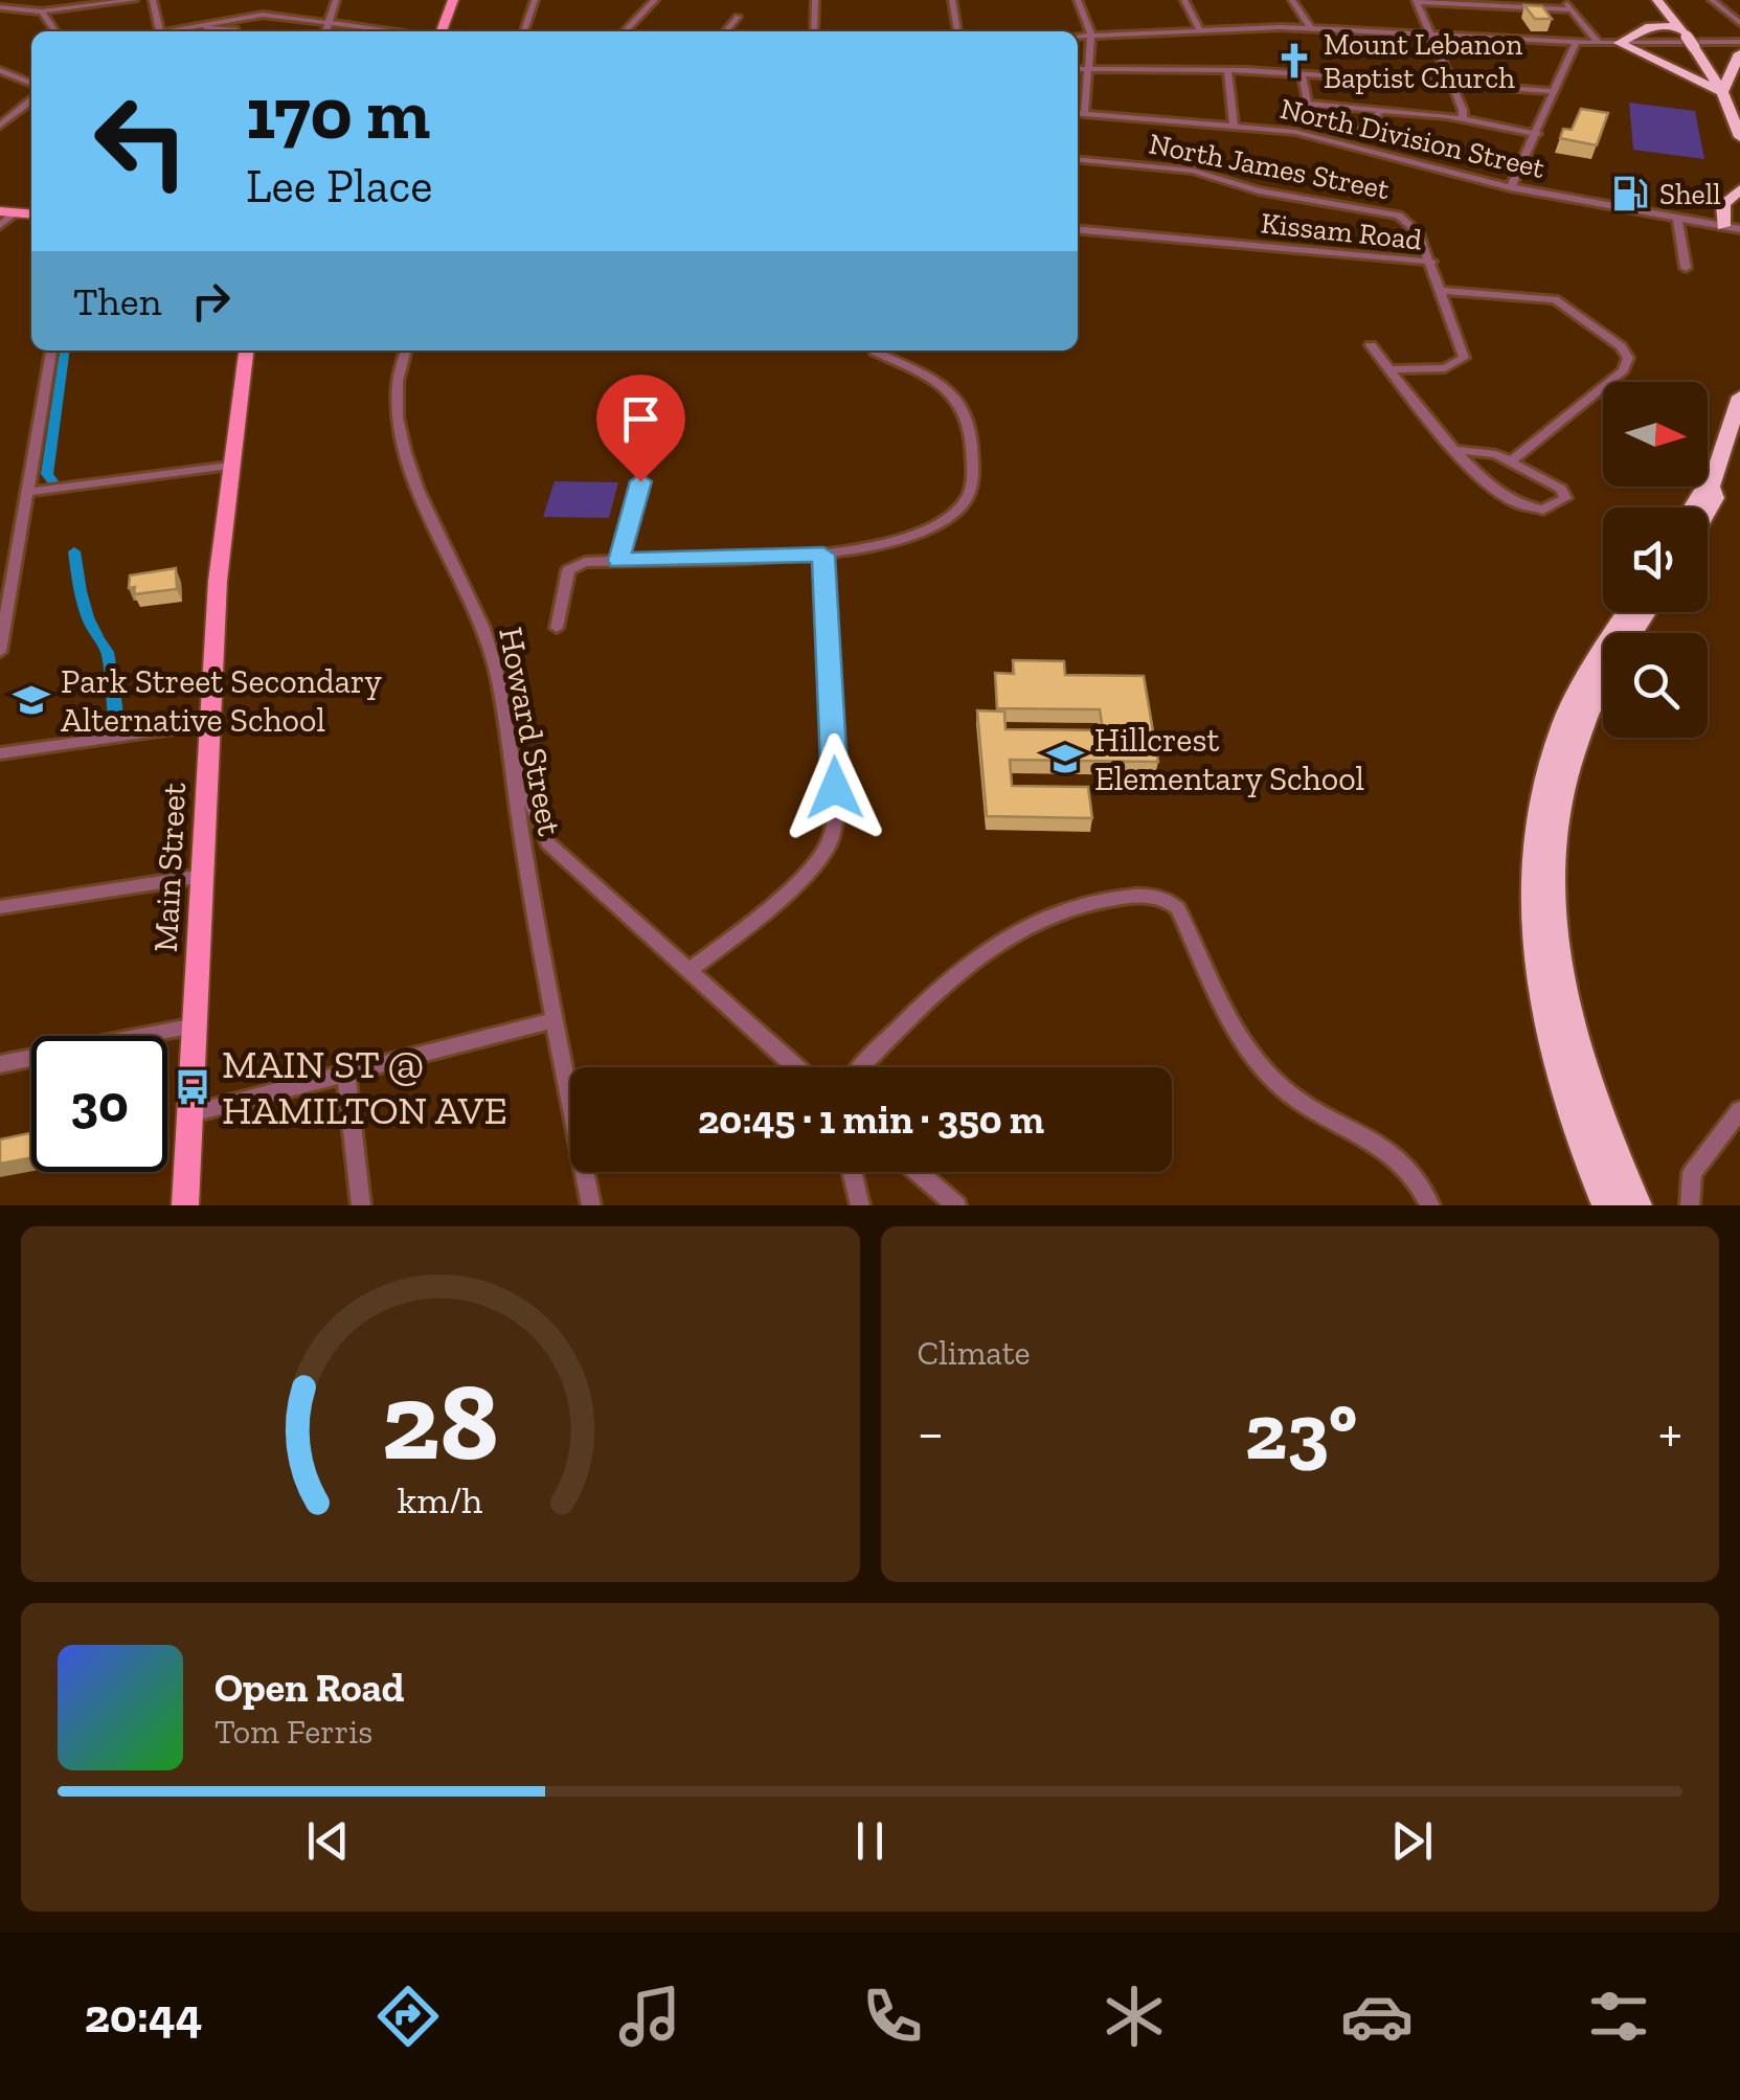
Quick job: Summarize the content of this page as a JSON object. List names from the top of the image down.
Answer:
{
  "streets": {
    "main road": ["Main Street"],
    "street": [
      "North Division Street",
      "North James Street",
      "Kissam Road",
      "Howard Street"
    ]
  },
  "crossings": [
    ["North James Street", "Kissam Road"]
  ],
  "places": {
    "church": ["Mount Lebanon Baptist Church"],
    "fuel station": ["Shell"],
    "school or university": ["Park Street Secondary Alternative School", "Hillcrest Elementary School"],
    "bus stop": ["MAIN ST @ HAMILTON AVE"]
  },
  "north": "right",
  "page": {
    "turn": ["170 m", "Lee Place"],
    "then": "Then",
    "limit": "30",
    "trip": "20:45 · 1 min · 350 m",
    "tile": "Climate",
    "heat": ["−", "23°", "+"],
    "song": ["Open Road", "Tom Ferris"],
    "tabs": "20:44",
    "gauge": ["28", "km/h"]
  }
}
